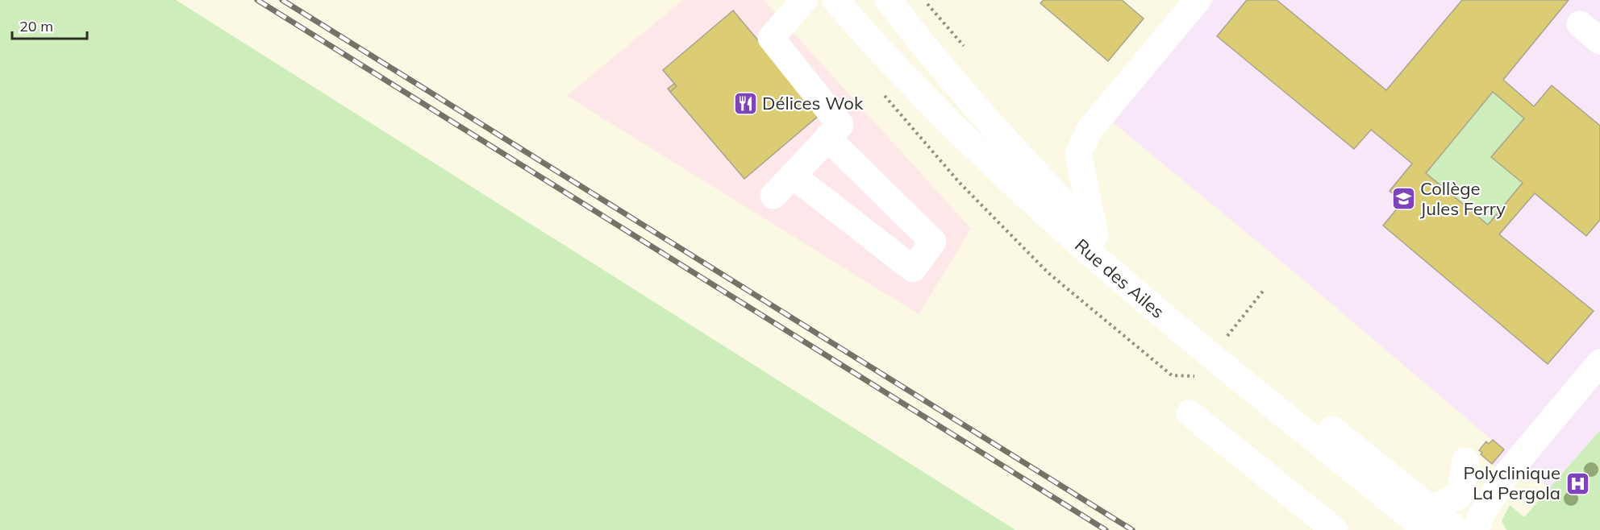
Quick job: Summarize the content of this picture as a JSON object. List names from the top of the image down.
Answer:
{
  "streets": {
    "main road": ["Rue des Ailes"]
  },
  "places": {
    "restaurant": ["Délices Wok"],
    "school or university": ["Collège Jules Ferry"],
    "hospital": ["Polyclinique La Pergola"]
  },
  "scale_bar": "20 m"
}
